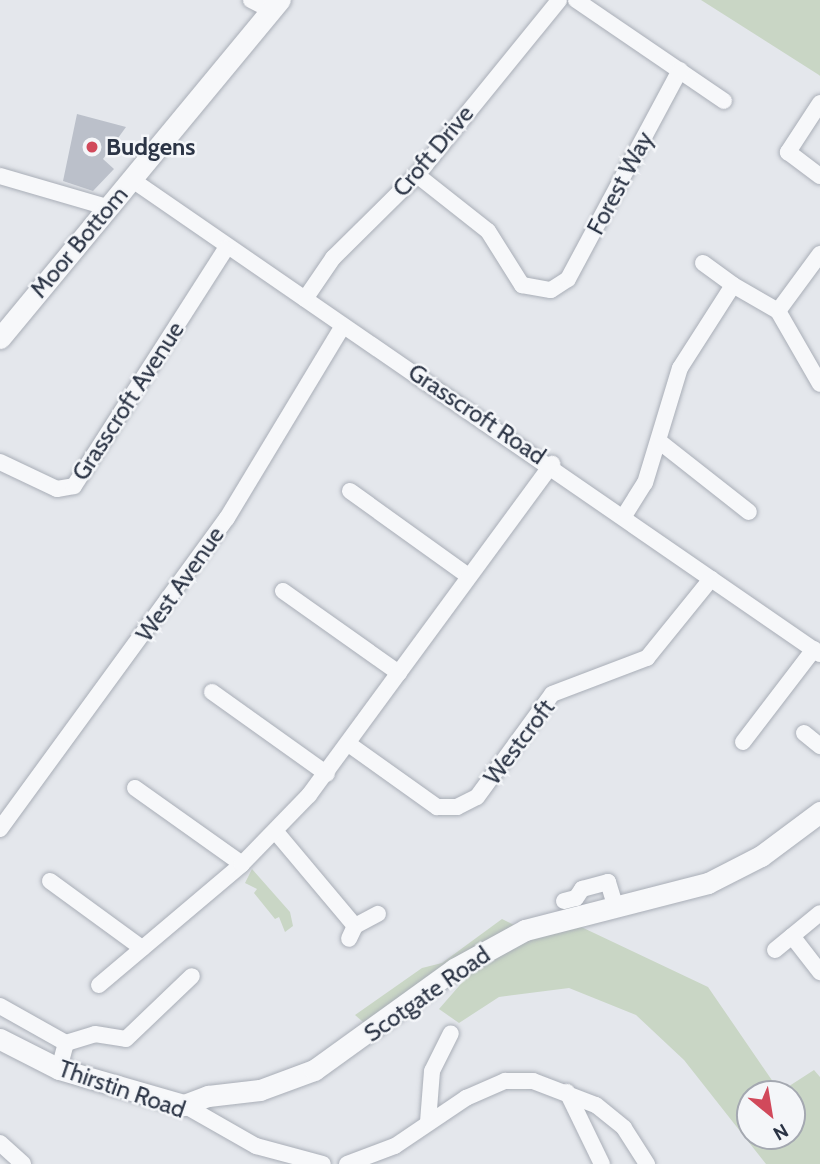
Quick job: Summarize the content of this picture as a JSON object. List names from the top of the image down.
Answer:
{
  "streets": {
    "street": [
      "Croft Drive",
      "Forest Way",
      "Moor Bottom",
      "Grasscroft Avenue",
      "Grasscroft Road",
      "West Avenue",
      "Westcroft",
      "Scotgate Road",
      "Thirstin Road"
    ]
  },
  "crossings": [
    ["Croft Drive", "Forest Way"],
    ["Croft Drive", "Grasscroft Road"],
    ["Moor Bottom", "Grasscroft Road"],
    ["Grasscroft Avenue", "Grasscroft Road"],
    ["Grasscroft Road", "West Avenue"],
    ["Grasscroft Road", "Westcroft"],
    ["Scotgate Road", "Thirstin Road"]
  ],
  "places": ["Budgens"],
  "north": "bottom right"
}
